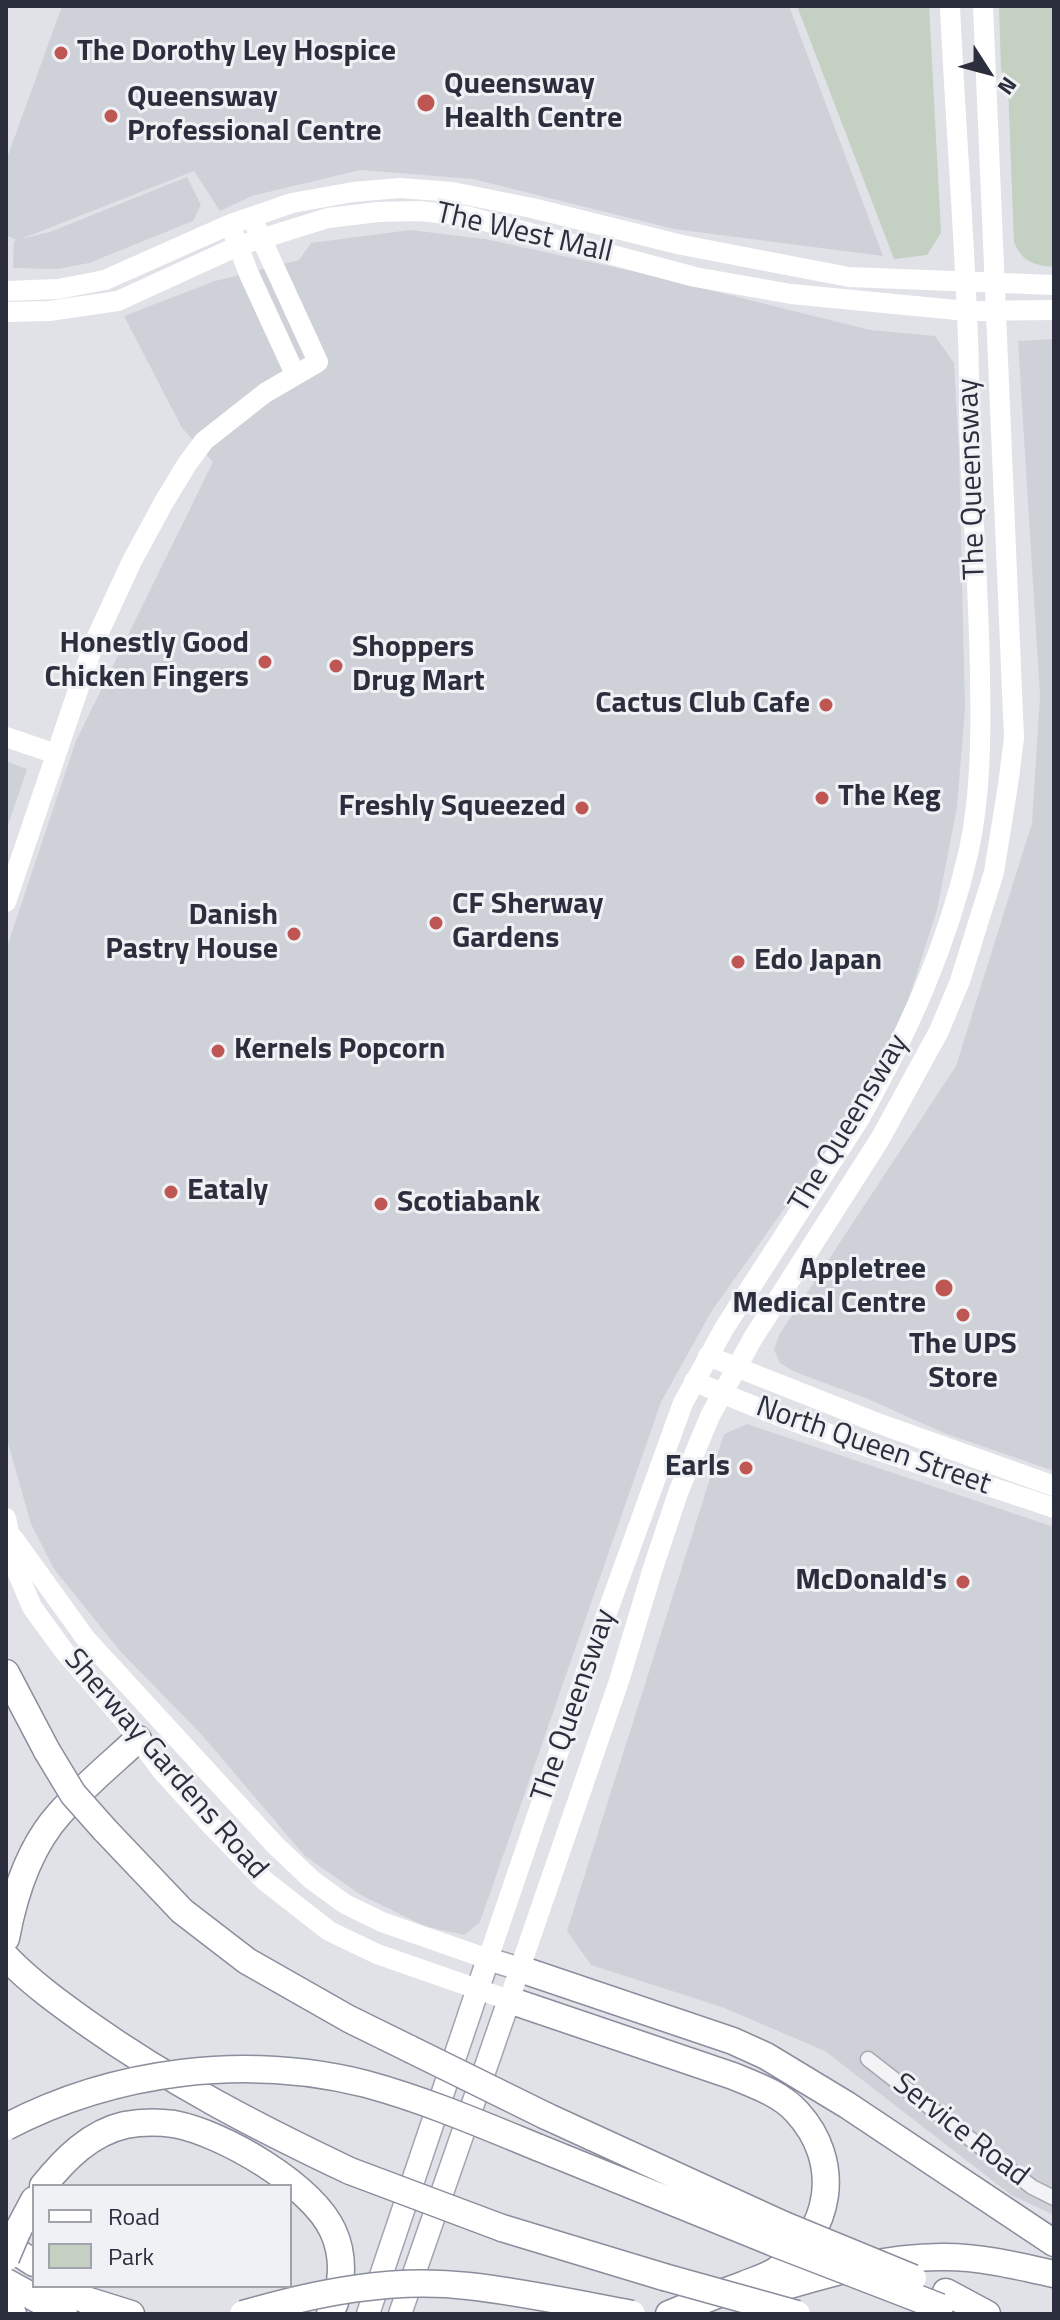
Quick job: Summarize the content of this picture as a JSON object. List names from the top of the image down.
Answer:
{
  "streets": {
    "main road": [
      "The West Mall",
      "The Queensway",
      "North Queen Street",
      "Sherway Gardens Road"
    ],
    "street": ["Service Road"]
  },
  "crossings": [
    ["The West Mall", "The Queensway"],
    ["The Queensway", "North Queen Street"],
    ["The Queensway", "Sherway Gardens Road"]
  ],
  "places": [
    "The Dorothy Ley Hospice",
    "Queensway Health Centre",
    "Queensway Professional Centre",
    "Honestly Good Chicken Fingers",
    "Shoppers Drug Mart",
    "Cactus Club Cafe",
    "The Keg",
    "Freshly Squeezed",
    "CF Sherway Gardens",
    "Danish Pastry House",
    "Edo Japan",
    "Kernels Popcorn",
    "Eataly",
    "Scotiabank",
    "Appletree Medical Centre",
    "The UPS Store",
    "Earls",
    "McDonald's"
  ],
  "legend": ["Road", "Park"],
  "north": "bottom right"
}
